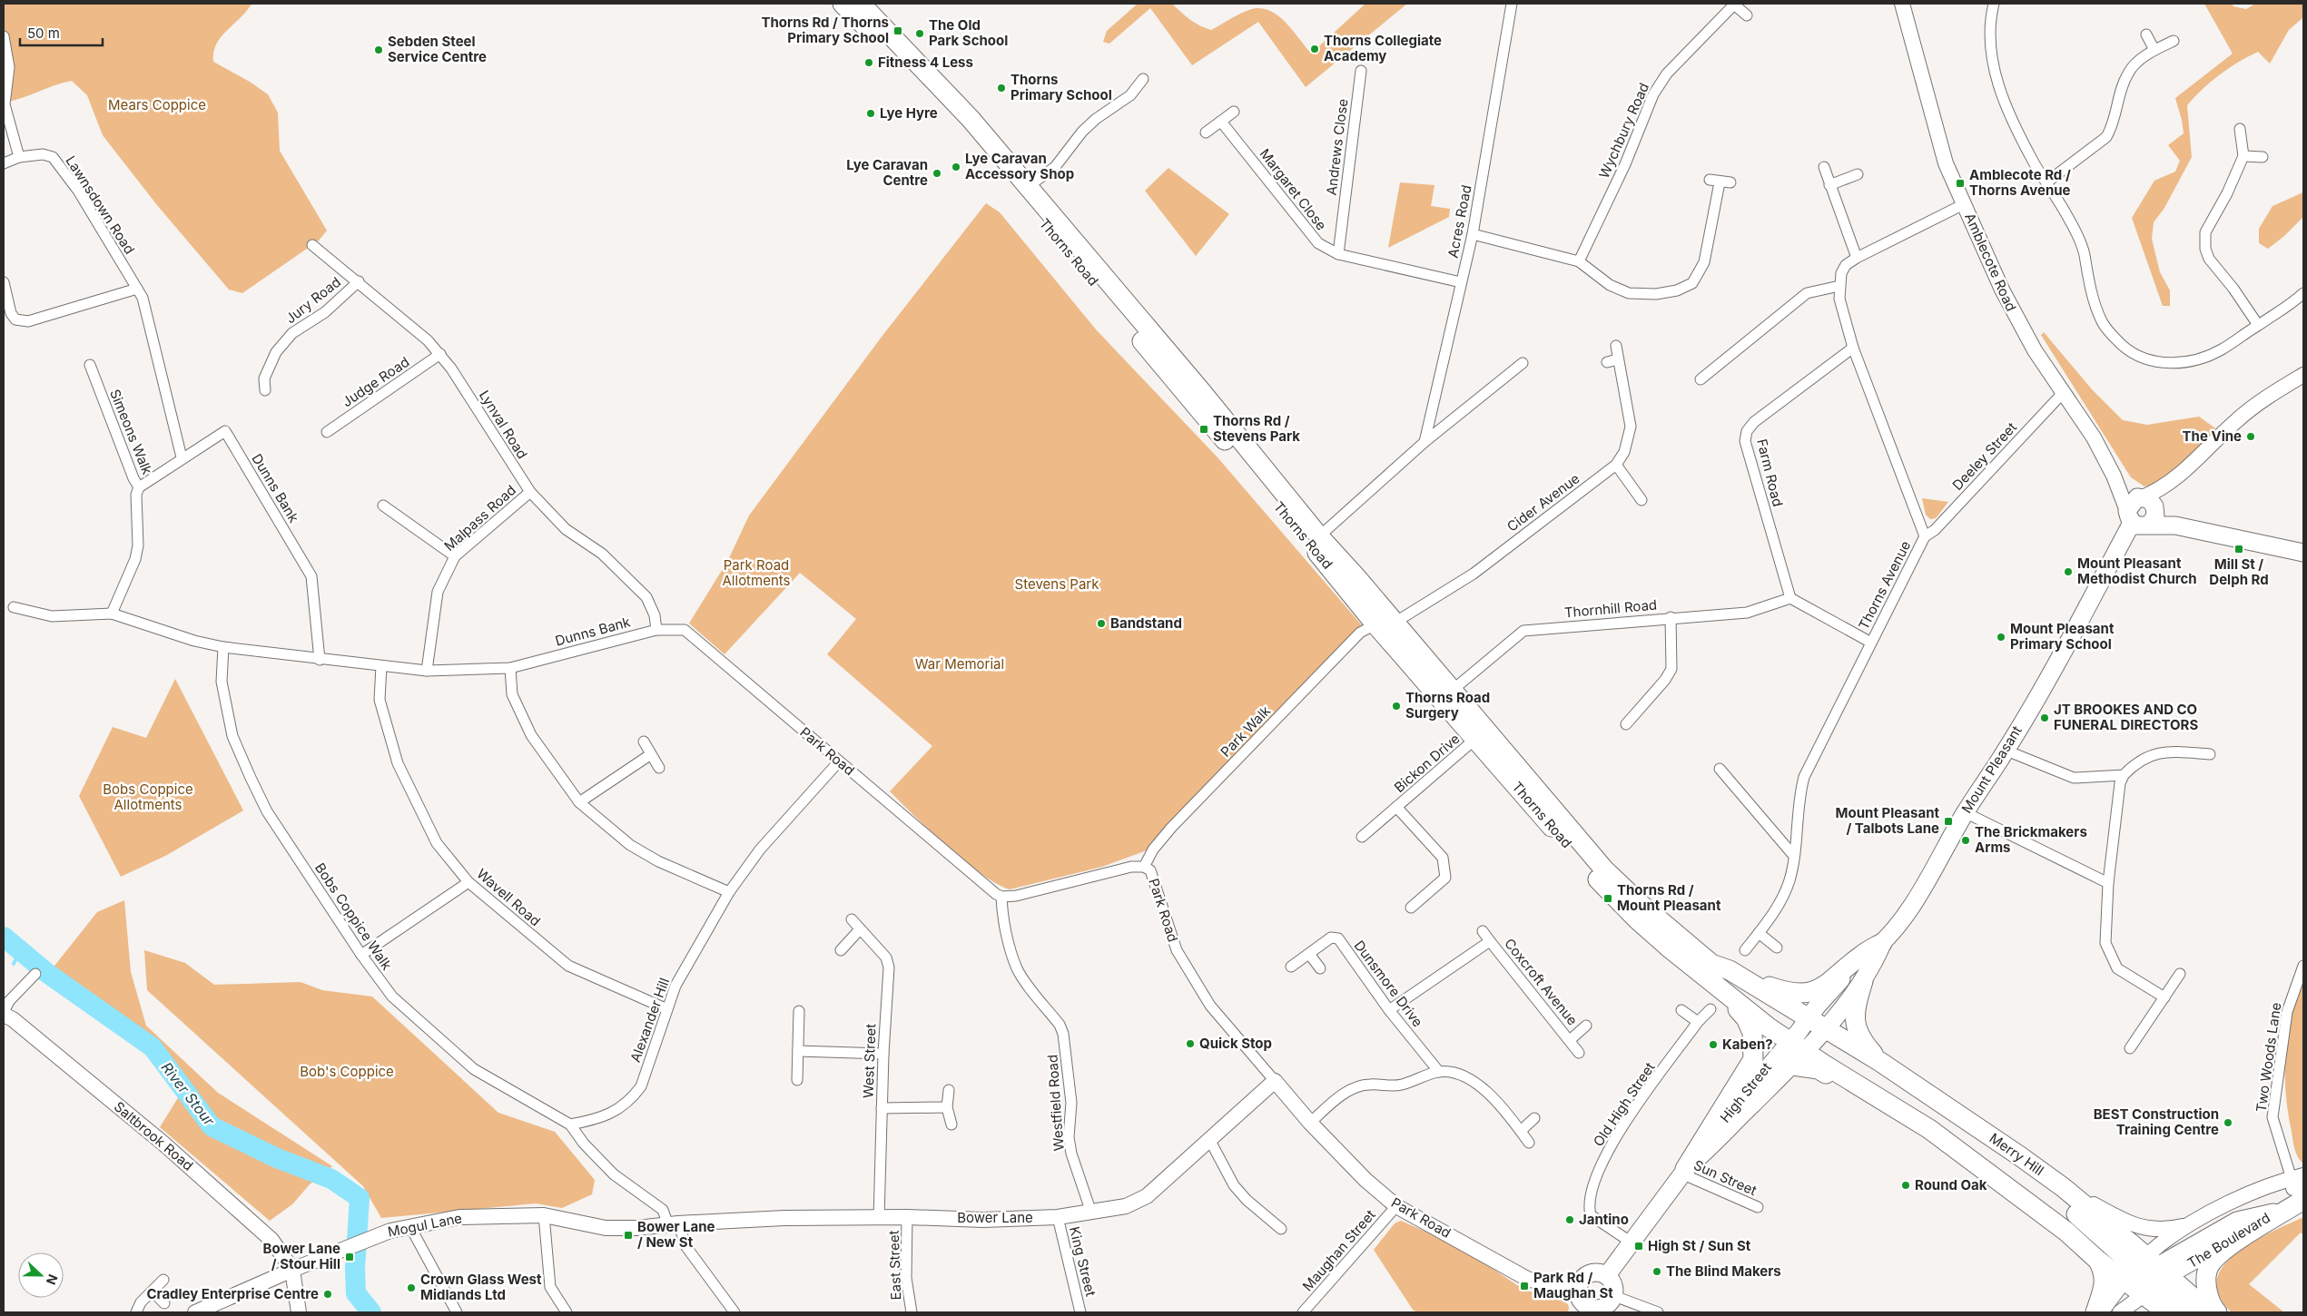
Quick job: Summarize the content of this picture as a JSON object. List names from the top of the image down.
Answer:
{
  "streets": {
    "highway": ["Thorns Road", "Merry Hill"],
    "main road": ["Mount Pleasant", "High Street"],
    "street": [
      "Wychbury Road",
      "Andrews Close",
      "Margaret Close",
      "Lawnsdown Road",
      "Acres Road",
      "Amblecote Road",
      "Jury Road",
      "Judge Road",
      "Lynval Road",
      "Simeons Walk",
      "Deeley Street",
      "Farm Road",
      "Dunns Bank",
      "Cider Avenue",
      "Malpass Road",
      "Thorns Avenue",
      "Thornhill Road",
      "Park Walk",
      "Park Road",
      "Bickon Drive",
      "Wavell Road",
      "Bobs Coppice Walk",
      "Coxcroft Avenue",
      "Dunsmore Drive",
      "Alexander Hill",
      "Two Woods Lane",
      "West Street",
      "Westfield Road",
      "Old High Street",
      "Saltbrook Road",
      "Sun Street",
      "Bower Lane",
      "Mogul Lane",
      "The Boulevard",
      "Maughan Street",
      "King Street",
      "East Street"
    ]
  },
  "crossings": [
    ["Andrews Close", "Margaret Close"],
    ["Margaret Close", "Acres Road"],
    ["Lawnsdown Road", "Dunns Bank"],
    ["Thorns Road", "Cider Avenue"],
    ["Thorns Road", "Thornhill Road"],
    ["Thorns Road", "Park Walk"],
    ["Thorns Road", "Bickon Drive"],
    ["Thorns Road", "Mount Pleasant"],
    ["Thorns Road", "High Street"],
    ["Thorns Road", "Merry Hill"],
    ["Amblecote Road", "Deeley Street"],
    ["Amblecote Road", "Thorns Avenue"],
    ["Amblecote Road", "Mount Pleasant"],
    ["Jury Road", "Lynval Road"],
    ["Judge Road", "Lynval Road"],
    ["Lynval Road", "Dunns Bank"],
    ["Lynval Road", "Malpass Road"],
    ["Lynval Road", "Park Road"],
    ["Simeons Walk", "Dunns Bank"],
    ["Deeley Street", "Thorns Avenue"],
    ["Farm Road", "Thorns Avenue"],
    ["Farm Road", "Thornhill Road"],
    ["Dunns Bank", "Malpass Road"],
    ["Dunns Bank", "Park Road"],
    ["Dunns Bank", "Wavell Road"],
    ["Dunns Bank", "Bobs Coppice Walk"],
    ["Park Walk", "Park Road"],
    ["Park Road", "Alexander Hill"],
    ["Park Road", "High Street"],
    ["Park Road", "Westfield Road"],
    ["Park Road", "Bower Lane"],
    ["Park Road", "Maughan Street"],
    ["Mount Pleasant", "High Street"],
    ["Mount Pleasant", "Merry Hill"],
    ["Wavell Road", "Alexander Hill"],
    ["Bobs Coppice Walk", "Alexander Hill"],
    ["Coxcroft Avenue", "Dunsmore Drive"],
    ["Two Woods Lane", "The Boulevard"],
    ["West Street", "Bower Lane"],
    ["High Street", "Old High Street"],
    ["High Street", "Merry Hill"],
    ["High Street", "Sun Street"],
    ["Westfield Road", "Bower Lane"],
    ["Saltbrook Road", "Mogul Lane"],
    ["Merry Hill", "The Boulevard"],
    ["Bower Lane", "Mogul Lane"],
    ["Bower Lane", "King Street"],
    ["Bower Lane", "East Street"]
  ],
  "water": ["River Stour"],
  "parks": [
    "Mears Coppice",
    "Park Road Allotments",
    "Stevens Park",
    "War Memorial",
    "Bobs Coppice Allotments",
    "Bob's Coppice"
  ],
  "places": {
    "transit": [
      "Thorns Rd / Thorns Primary School",
      "Amblecote Rd / Thorns Avenue",
      "Thorns Rd / Stevens Park",
      "Mill St / Delph Rd",
      "Mount Pleasant / Talbots Lane",
      "Thorns Rd / Mount Pleasant",
      "Bower Lane / New St",
      "High St / Sun St",
      "Bower Lane / Stour Hill",
      "Park Rd / Maughan St"
    ],
    "other": [
      "The Old Park School",
      "Thorns Collegiate Academy",
      "Sebden Steel Service Centre",
      "Fitness 4 Less",
      "Thorns Primary School",
      "Lye Hyre",
      "Lye Caravan Accessory Shop",
      "Lye Caravan Centre",
      "The Vine",
      "Mount Pleasant Methodist Church",
      "Bandstand",
      "Mount Pleasant Primary School",
      "Thorns Road Surgery",
      "JT BROOKES AND CO FUNERAL DIRECTORS",
      "The Brickmakers Arms",
      "Quick Stop",
      "Kaben?",
      "BEST Construction Training Centre",
      "Round Oak",
      "Jantino",
      "The Blind Makers",
      "Crown Glass West Midlands Ltd",
      "Cradley Enterprise Centre"
    ]
  },
  "scale_bar": "50 m",
  "north": "right"
}
